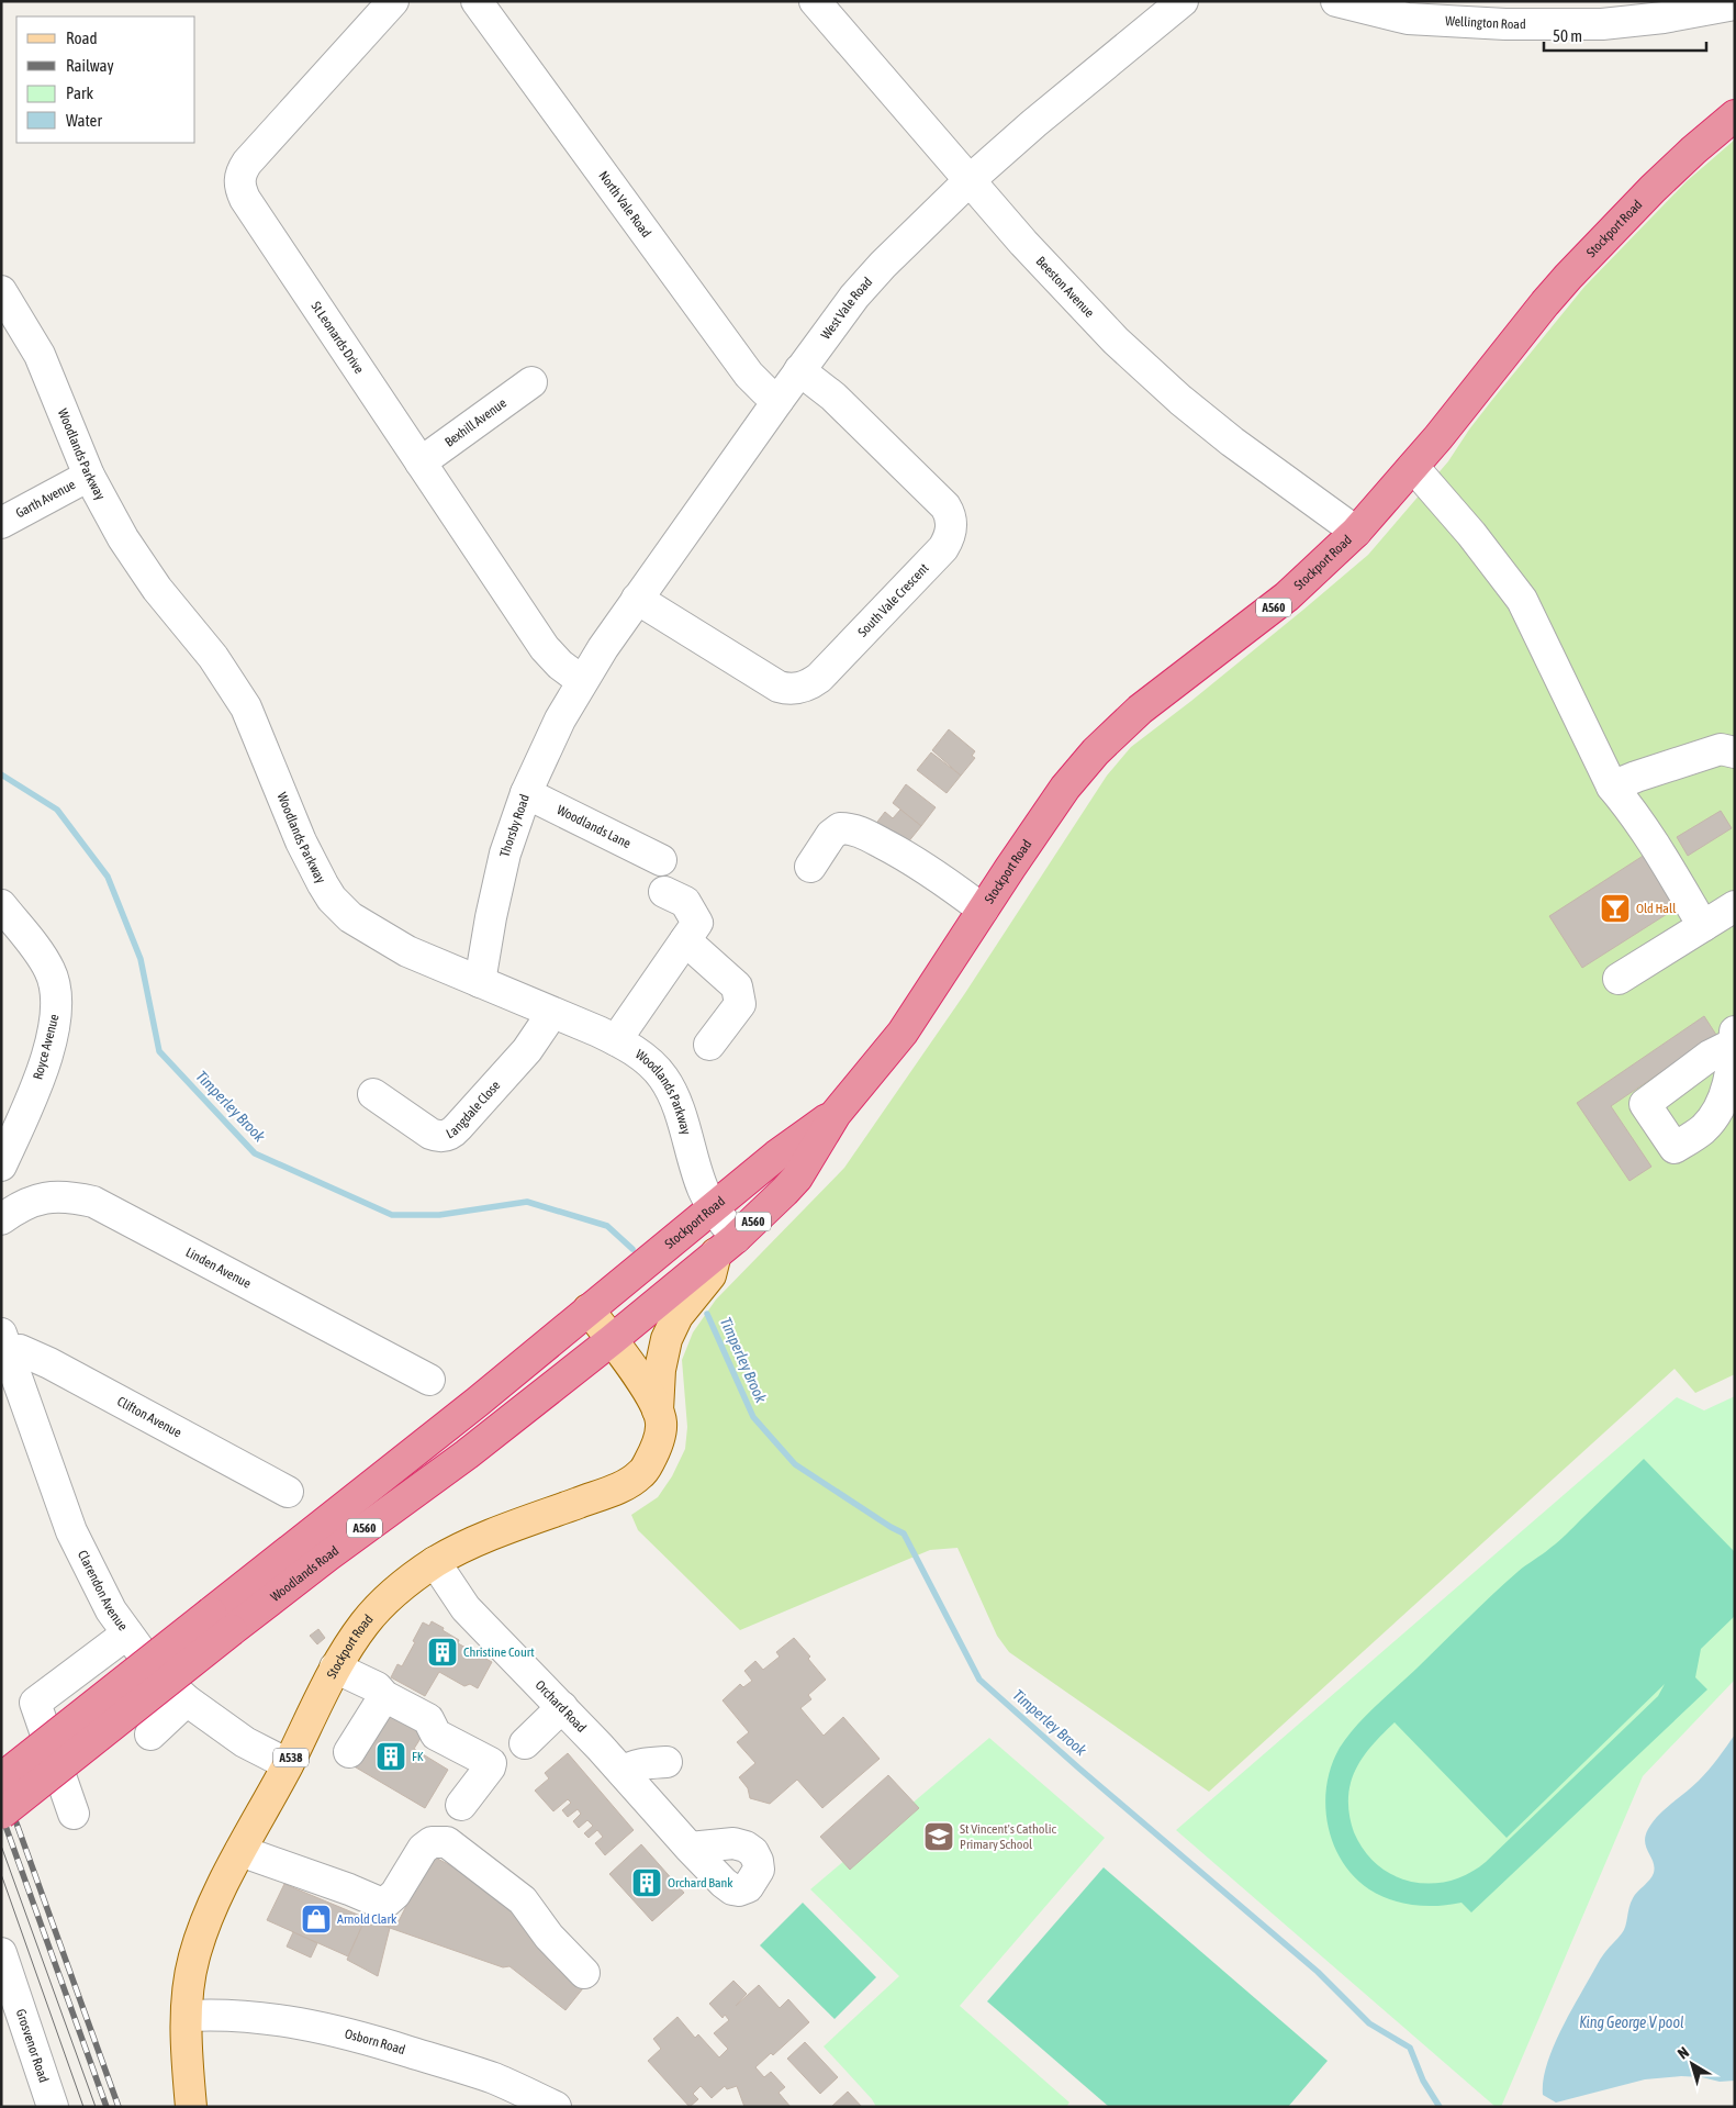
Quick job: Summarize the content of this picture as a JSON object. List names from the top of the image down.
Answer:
{
  "streets": {
    "highway": ["Stockport Road", "A560", "Woodlands Road"],
    "main road": ["A538"],
    "street": [
      "Wellington Road",
      "North Vale Road",
      "Beeston Avenue",
      "West Vale Road",
      "St Leonards Drive",
      "Bexhill Avenue",
      "Woodlands Parkway",
      "Garth Avenue",
      "South Vale Crescent",
      "Thorsby Road",
      "Woodlands Lane",
      "Royce Avenue",
      "Langdale Close",
      "Linden Avenue",
      "Clifton Avenue",
      "Clarendon Avenue",
      "Orchard Road",
      "Osborn Road",
      "Grosvenor Road"
    ]
  },
  "crossings": [
    ["North Vale Road", "West Vale Road"],
    ["Stockport Road", "Beeston Avenue"],
    ["Stockport Road", "Woodlands Parkway"],
    ["Stockport Road", "Woodlands Road"],
    ["Stockport Road", "Clarendon Avenue"],
    ["Stockport Road", "Orchard Road"],
    ["Stockport Road", "Osborn Road"],
    ["Beeston Avenue", "West Vale Road"],
    ["West Vale Road", "St Leonards Drive"],
    ["West Vale Road", "South Vale Crescent"],
    ["West Vale Road", "Thorsby Road"],
    ["St Leonards Drive", "Bexhill Avenue"],
    ["St Leonards Drive", "Thorsby Road"],
    ["Woodlands Parkway", "Garth Avenue"],
    ["Woodlands Parkway", "Thorsby Road"],
    ["Woodlands Parkway", "Langdale Close"],
    ["Thorsby Road", "Woodlands Lane"],
    ["Clifton Avenue", "Clarendon Avenue"]
  ],
  "water": ["Timperley Brook", "King George V pool"],
  "places": {
    "bar": ["Old Hall"],
    "building": ["Christine Court", "FK", "Orchard Bank"],
    "school or university": ["St Vincent's Catholic Primary School"],
    "shop": ["Arnold Clark"]
  },
  "legend": [
    "Road",
    "Railway",
    "Park",
    "Water"
  ],
  "scale_bar": "50 m",
  "north": "top left"
}
